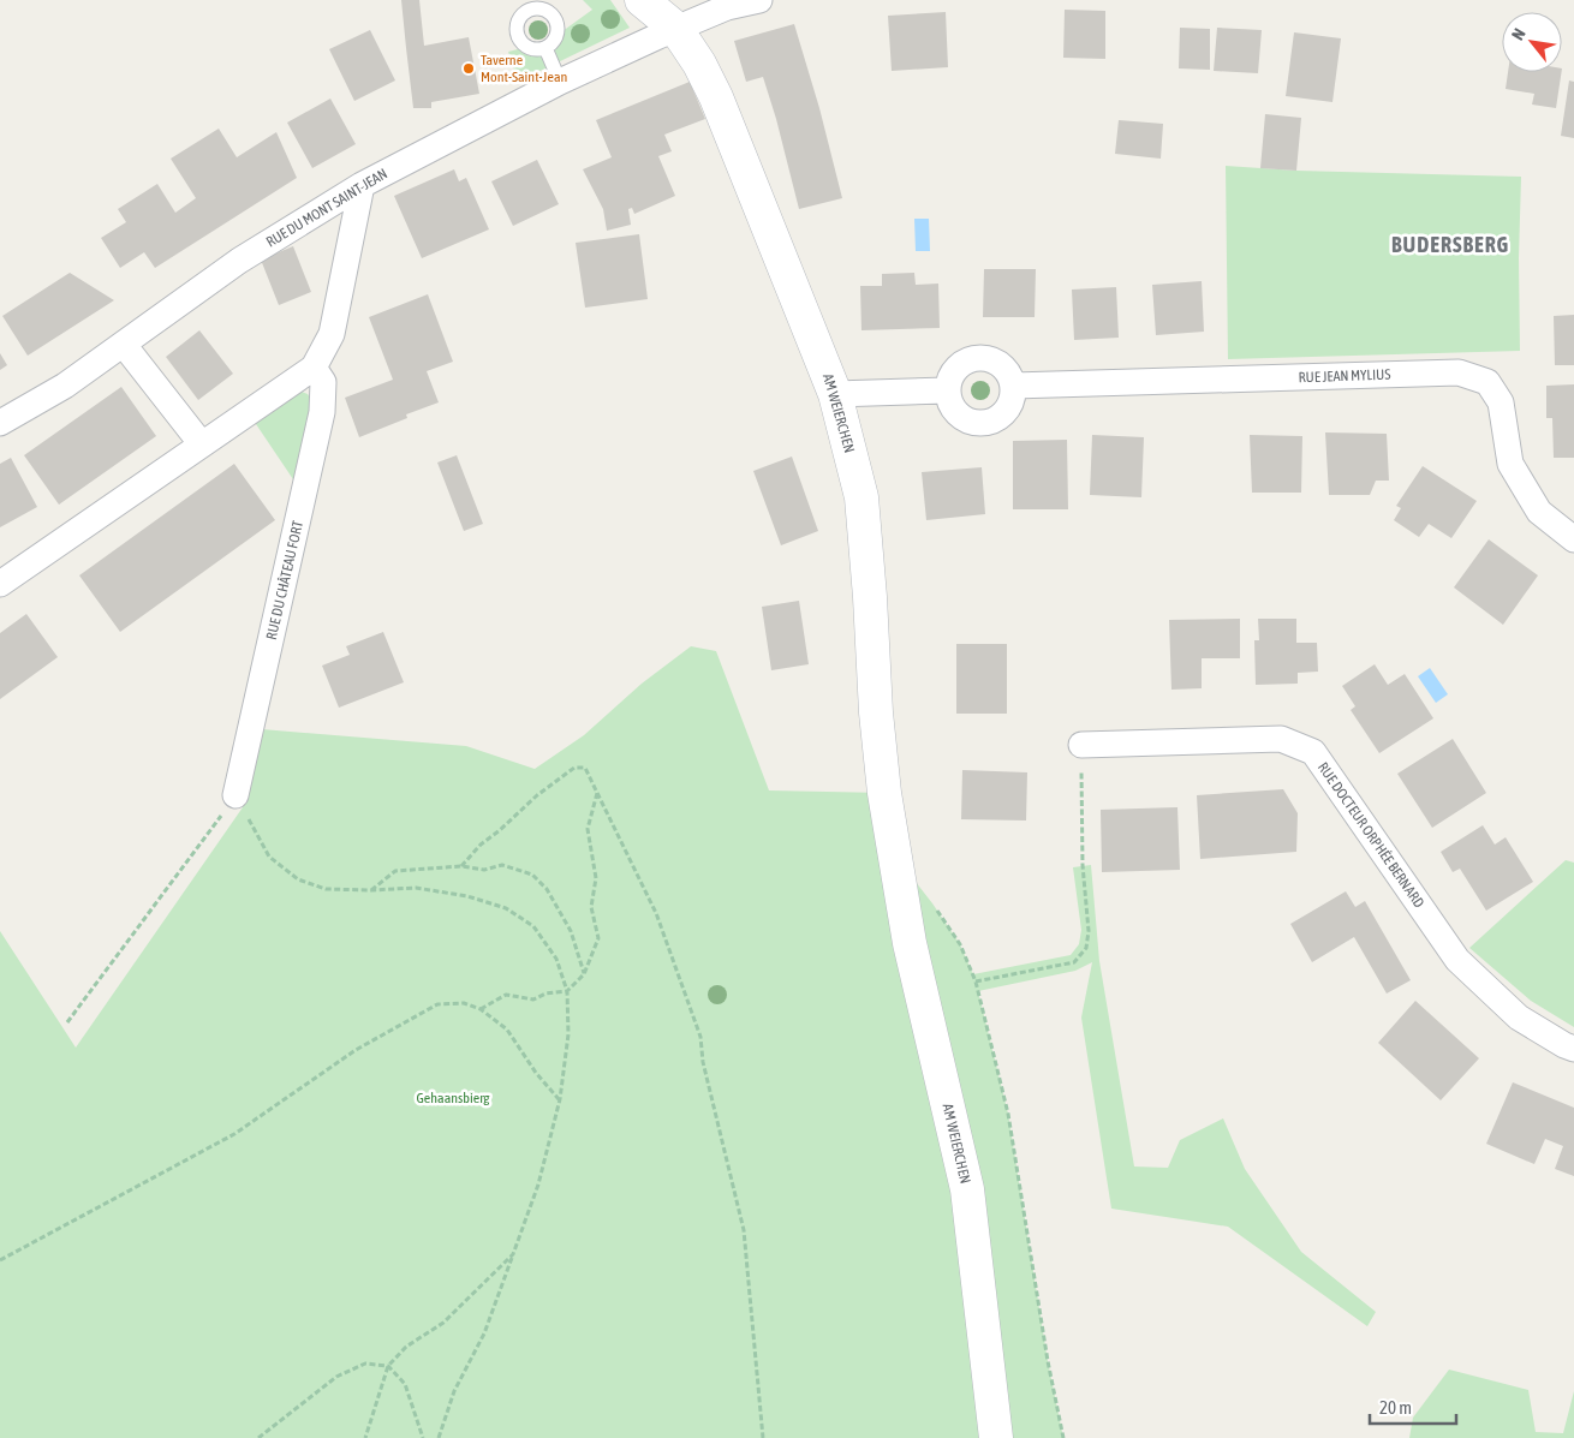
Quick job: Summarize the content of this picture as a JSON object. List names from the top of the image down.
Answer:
{
  "streets": {
    "main road": ["AM WEIERCHEN"],
    "street": [
      "RUE DU MONT SAINT-JEAN",
      "RUE JEAN MYLIUS",
      "RUE DU CHÂTEAU FORT",
      "RUE DOCTEUR ORPHÉE BERNARD"
    ]
  },
  "crossings": [
    ["RUE DU MONT SAINT-JEAN", "AM WEIERCHEN"]
  ],
  "districts": ["BUDERSBERG"],
  "parks": ["Gehaansbierg"],
  "places": ["Taverne Mont-Saint-Jean"],
  "scale_bar": "20 m",
  "north": "top left"
}
